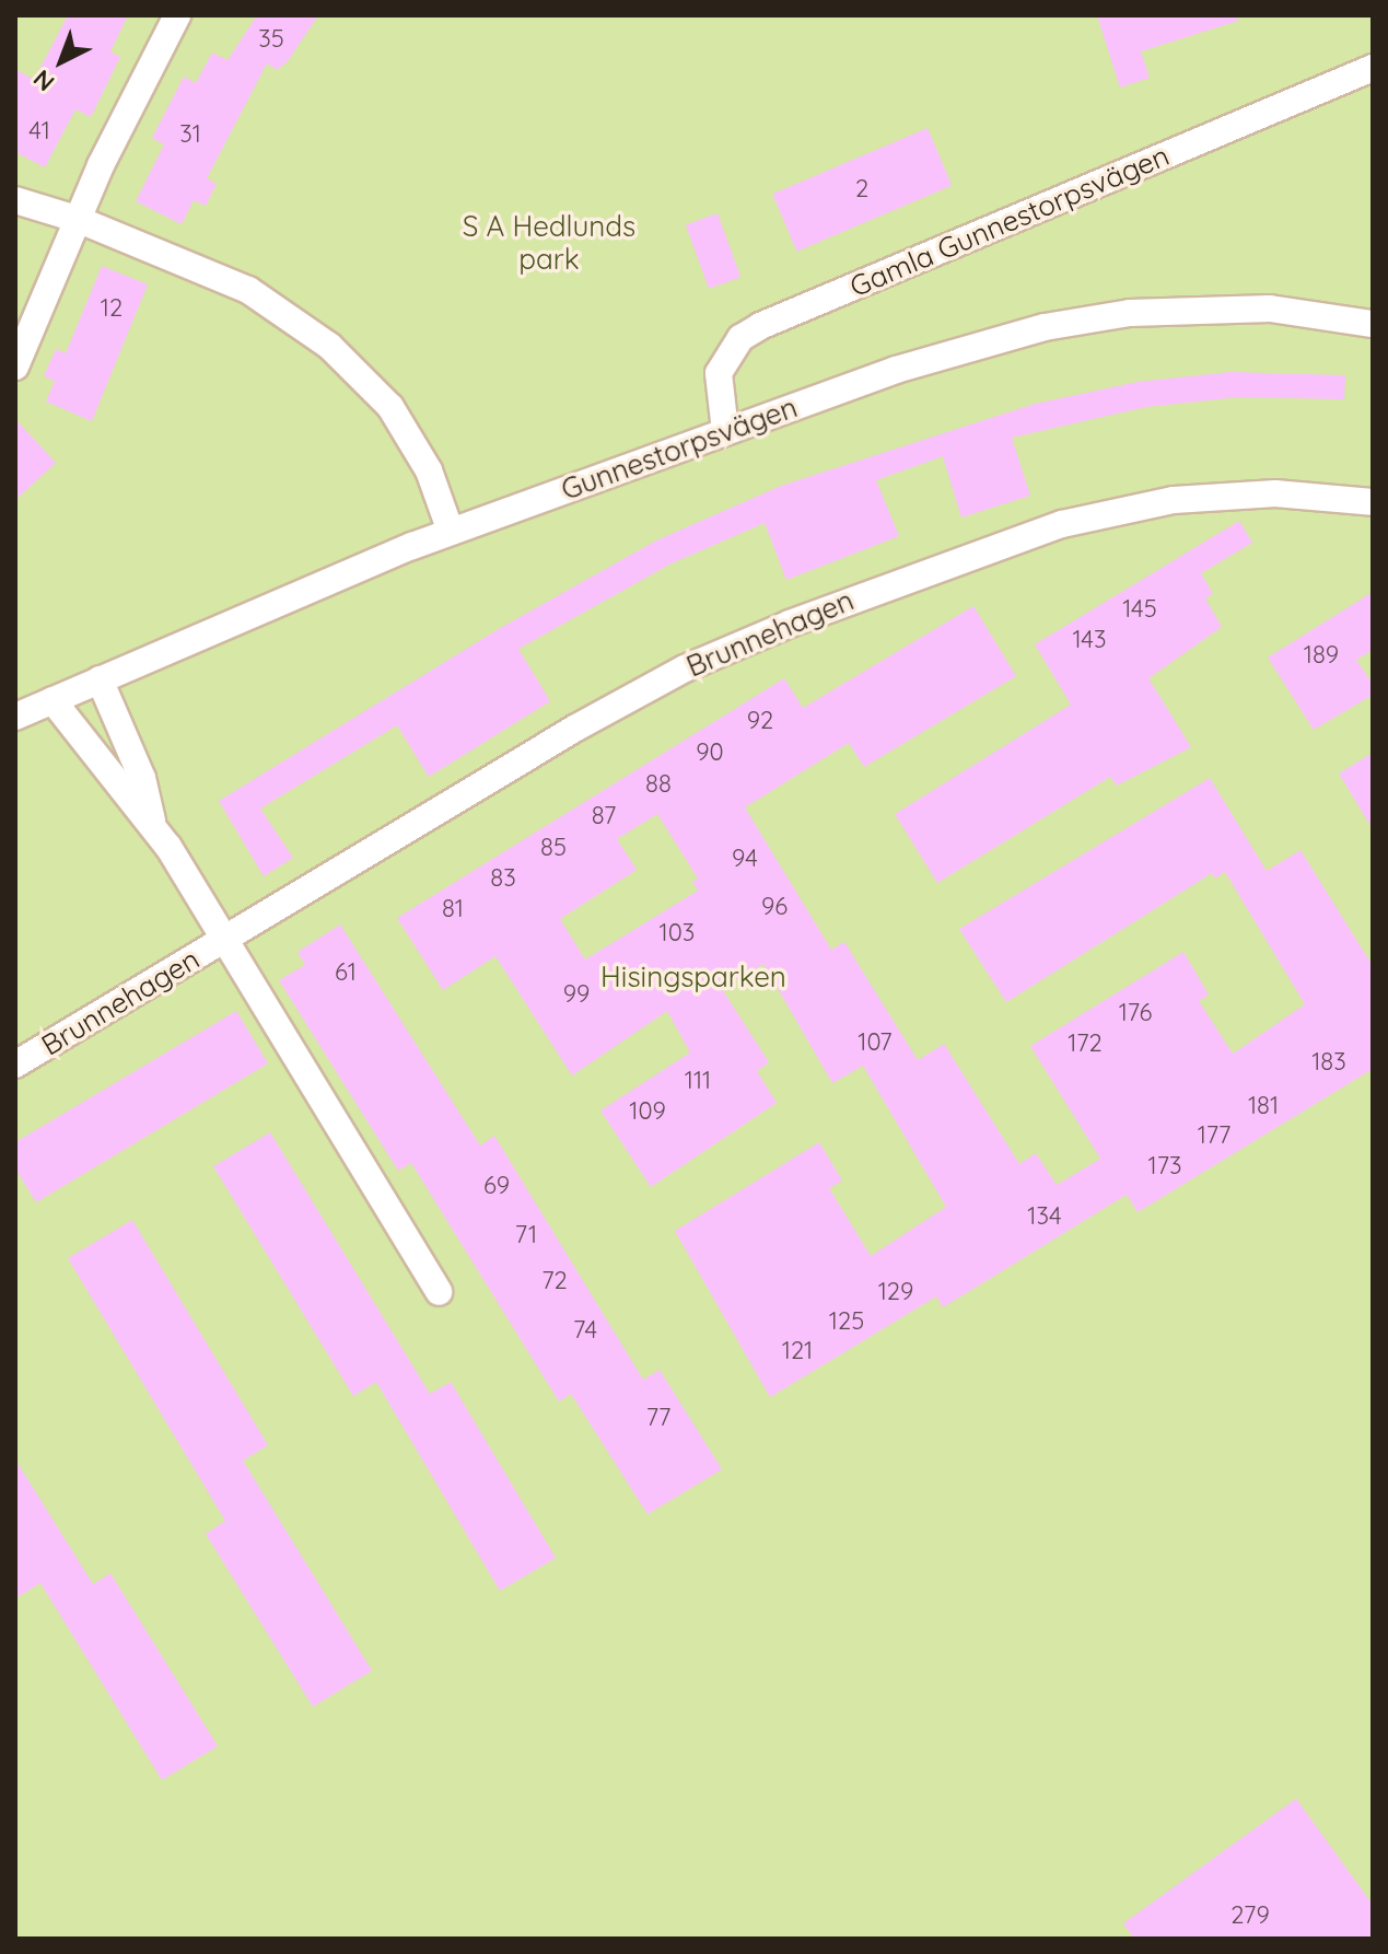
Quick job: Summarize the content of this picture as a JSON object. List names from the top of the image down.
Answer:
{
  "streets": {
    "street": ["Gamla Gunnestorpsvägen", "Gunnestorpsvägen", "Brunnehagen"]
  },
  "crossings": [
    ["Gamla Gunnestorpsvägen", "Gunnestorpsvägen"],
    ["Gunnestorpsvägen", "Brunnehagen"]
  ],
  "parks": ["S A Hedlunds park", "Hisingsparken"],
  "house_numbers": [
    "35",
    "41",
    "31",
    "2",
    "12",
    "145",
    "143",
    "189",
    "92",
    "90",
    "88",
    "87",
    "85",
    "94",
    "83",
    "96",
    "81",
    "103",
    "61",
    "99",
    "176",
    "107",
    "172",
    "183",
    "111",
    "181",
    "109",
    "177",
    "173",
    "69",
    "134",
    "71",
    "72",
    "129",
    "125",
    "74",
    "121",
    "77",
    "279"
  ],
  "north": "bottom left"
}
